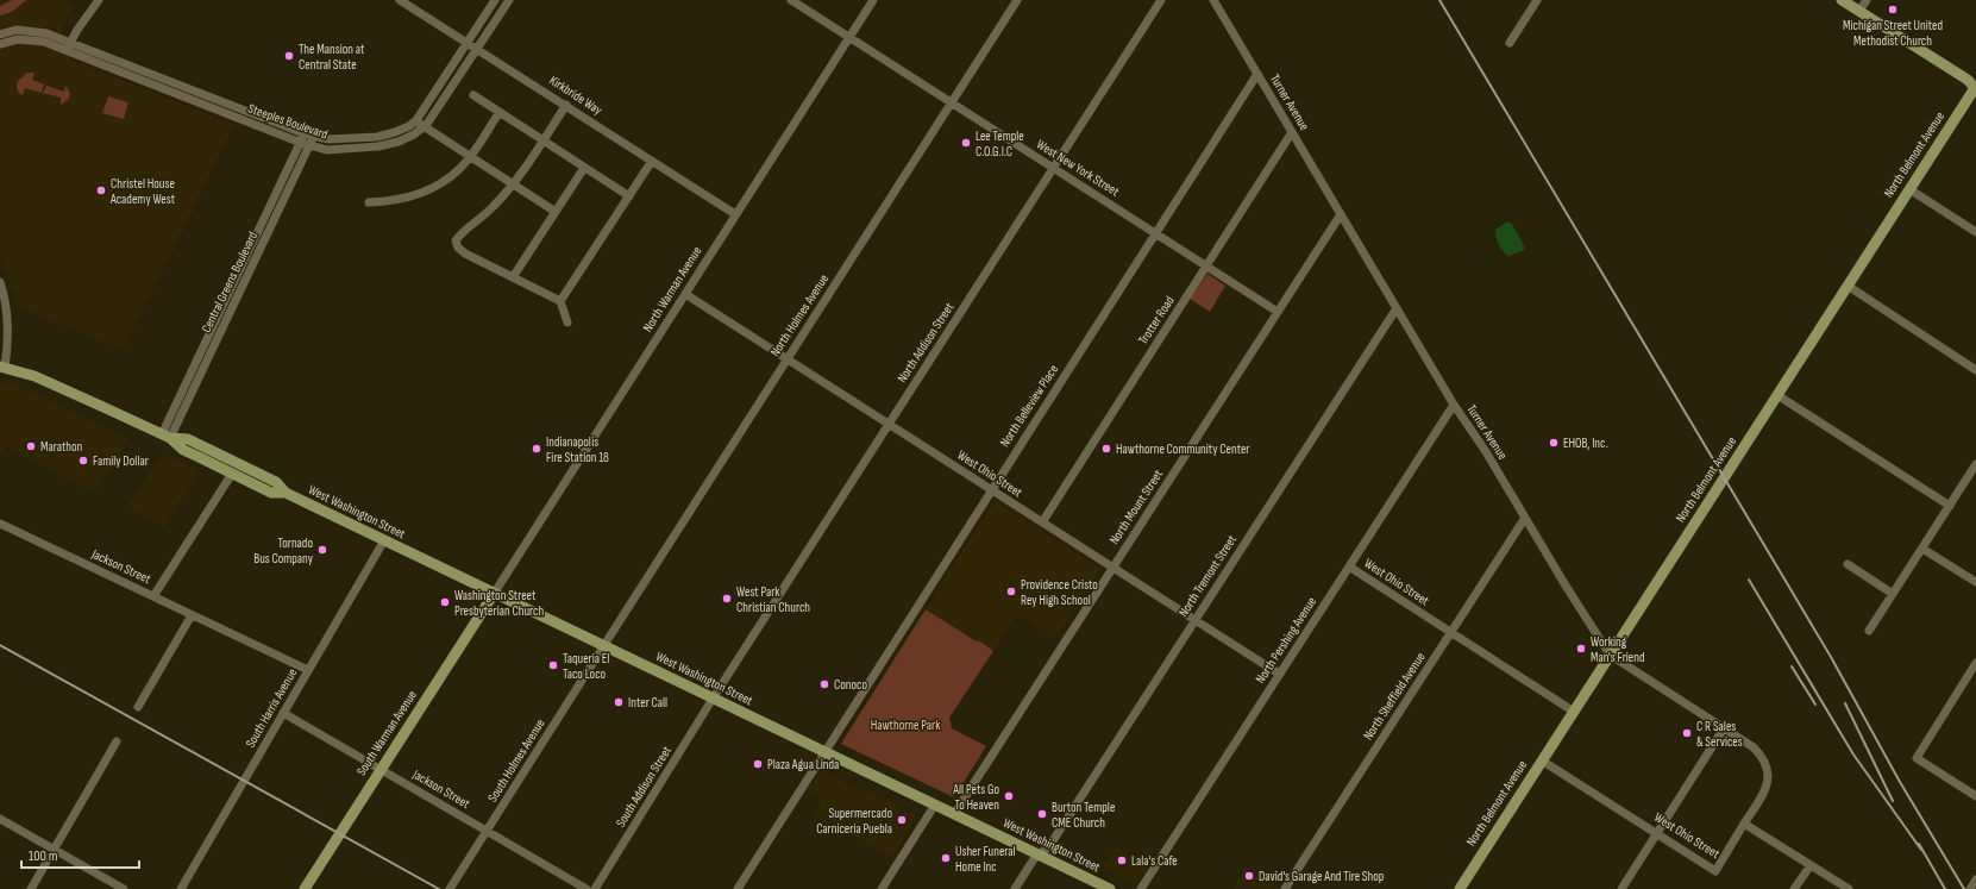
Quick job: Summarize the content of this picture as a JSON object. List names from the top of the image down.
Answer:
{
  "streets": {
    "main road": ["North Belmont Avenue", "West Washington Street", "South Warman Avenue"],
    "street": [
      "Kirkbride Way",
      "Turner Avenue",
      "Steeples Boulevard",
      "West New York Street",
      "Central Greens Boulevard",
      "North Warman Avenue",
      "North Holmes Avenue",
      "Trotter Road",
      "North Addison Street",
      "North Belleview Place",
      "West Ohio Street",
      "North Mount Street",
      "Jackson Street",
      "North Tremont Street",
      "North Pershing Avenue",
      "North Sheffield Avenue",
      "South Harris Avenue",
      "South Holmes Avenue",
      "South Addison Street"
    ]
  },
  "crossings": [
    ["Kirkbride Way", "Steeples Boulevard"],
    ["Kirkbride Way", "North Warman Avenue"],
    ["Turner Avenue", "North Belmont Avenue"],
    ["Turner Avenue", "Trotter Road"],
    ["Turner Avenue", "North Belleview Place"],
    ["Turner Avenue", "West Ohio Street"],
    ["Turner Avenue", "North Mount Street"],
    ["Turner Avenue", "North Tremont Street"],
    ["Turner Avenue", "North Pershing Avenue"],
    ["Turner Avenue", "North Sheffield Avenue"],
    ["Steeples Boulevard", "Central Greens Boulevard"],
    ["North Belmont Avenue", "West Ohio Street"],
    ["West New York Street", "North Warman Avenue"],
    ["West New York Street", "North Holmes Avenue"],
    ["West New York Street", "Trotter Road"],
    ["West New York Street", "North Addison Street"],
    ["West New York Street", "North Belleview Place"],
    ["West New York Street", "North Mount Street"],
    ["Central Greens Boulevard", "West Washington Street"],
    ["North Warman Avenue", "West Ohio Street"],
    ["North Warman Avenue", "West Washington Street"],
    ["North Warman Avenue", "South Warman Avenue"],
    ["North Holmes Avenue", "West Ohio Street"],
    ["North Holmes Avenue", "West Washington Street"],
    ["North Holmes Avenue", "South Holmes Avenue"],
    ["Trotter Road", "West Ohio Street"],
    ["North Addison Street", "West Ohio Street"],
    ["North Addison Street", "West Washington Street"],
    ["North Addison Street", "South Addison Street"],
    ["North Belleview Place", "West Ohio Street"],
    ["North Belleview Place", "West Washington Street"],
    ["West Ohio Street", "North Mount Street"],
    ["West Ohio Street", "North Tremont Street"],
    ["West Ohio Street", "North Pershing Avenue"],
    ["West Ohio Street", "North Sheffield Avenue"],
    ["North Mount Street", "West Washington Street"],
    ["West Washington Street", "North Tremont Street"],
    ["West Washington Street", "South Harris Avenue"],
    ["West Washington Street", "South Warman Avenue"],
    ["West Washington Street", "South Holmes Avenue"],
    ["West Washington Street", "South Addison Street"],
    ["Jackson Street", "South Harris Avenue"],
    ["Jackson Street", "South Warman Avenue"],
    ["Jackson Street", "South Holmes Avenue"]
  ],
  "parks": ["Hawthorne Park"],
  "places": [
    "Michigan Street United Methodist Church",
    "The Mansion at Central State",
    "Lee Temple C.O.G.I.C",
    "Christel House Academy West",
    "EHOB, Inc.",
    "Marathon",
    "Indianapolis Fire Station 18",
    "Hawthorne Community Center",
    "Family Dollar",
    "Tornado Bus Company",
    "Providence Cristo Rey High School",
    "West Park Christian Church",
    "Washington Street Presbyterian Church",
    "Working Man's Friend",
    "Taqueria El Taco Loco",
    "Conoco",
    "Inter Call",
    "C R Sales & Services",
    "Plaza Agua Linda",
    "All Pets Go To Heaven",
    "Burton Temple CME Church",
    "Supermercado Carniceria Puebla",
    "Usher Funeral Home Inc",
    "Lala's Cafe",
    "David's Garage And Tire Shop"
  ],
  "scale_bar": "100 m"
}
